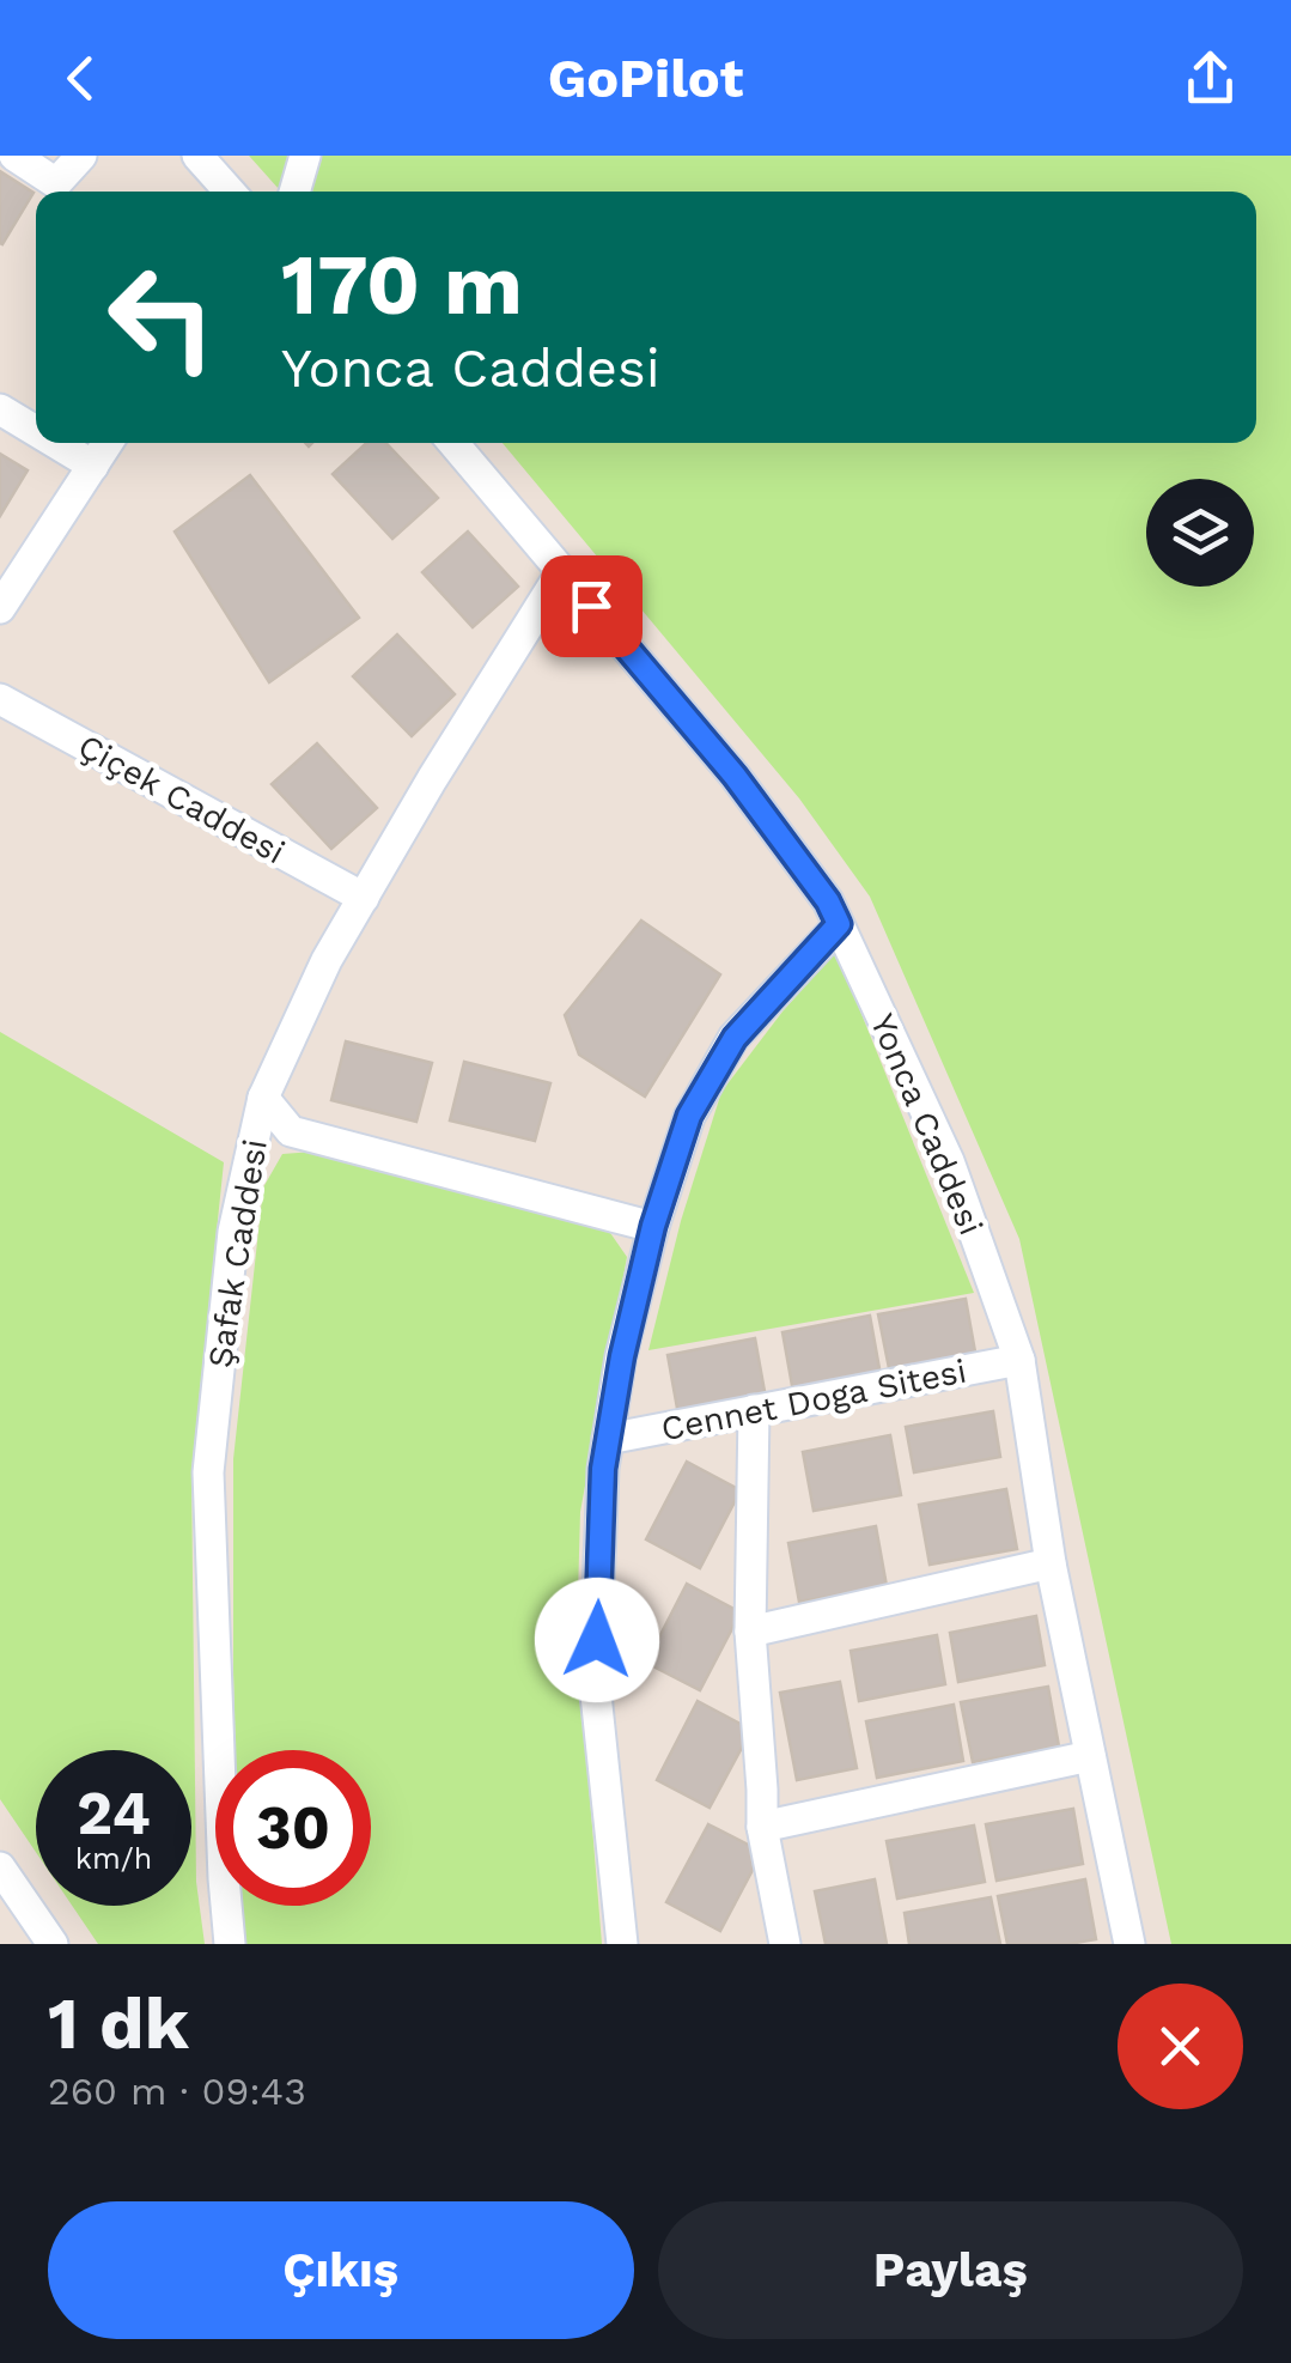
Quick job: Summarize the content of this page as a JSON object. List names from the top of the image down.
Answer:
{
  "streets": {
    "street": [
      "Çiçek Caddesi",
      "Yonca Caddesi",
      "Şafak Caddesi",
      "Cennet Doga Sitesi"
    ]
  },
  "crossings": [
    ["Çiçek Caddesi", "Şafak Caddesi"],
    ["Yonca Caddesi", "Şafak Caddesi"],
    ["Yonca Caddesi", "Cennet Doga Sitesi"]
  ],
  "page": {
    "header": "GoPilot",
    "turn": ["170 m", "Yonca Caddesi"],
    "speed": "24 km/h",
    "limit": "30",
    "heading": ["1 dk", "260 m · 09:43"],
    "buttons": ["Çıkış", "Paylaş"]
  }
}
